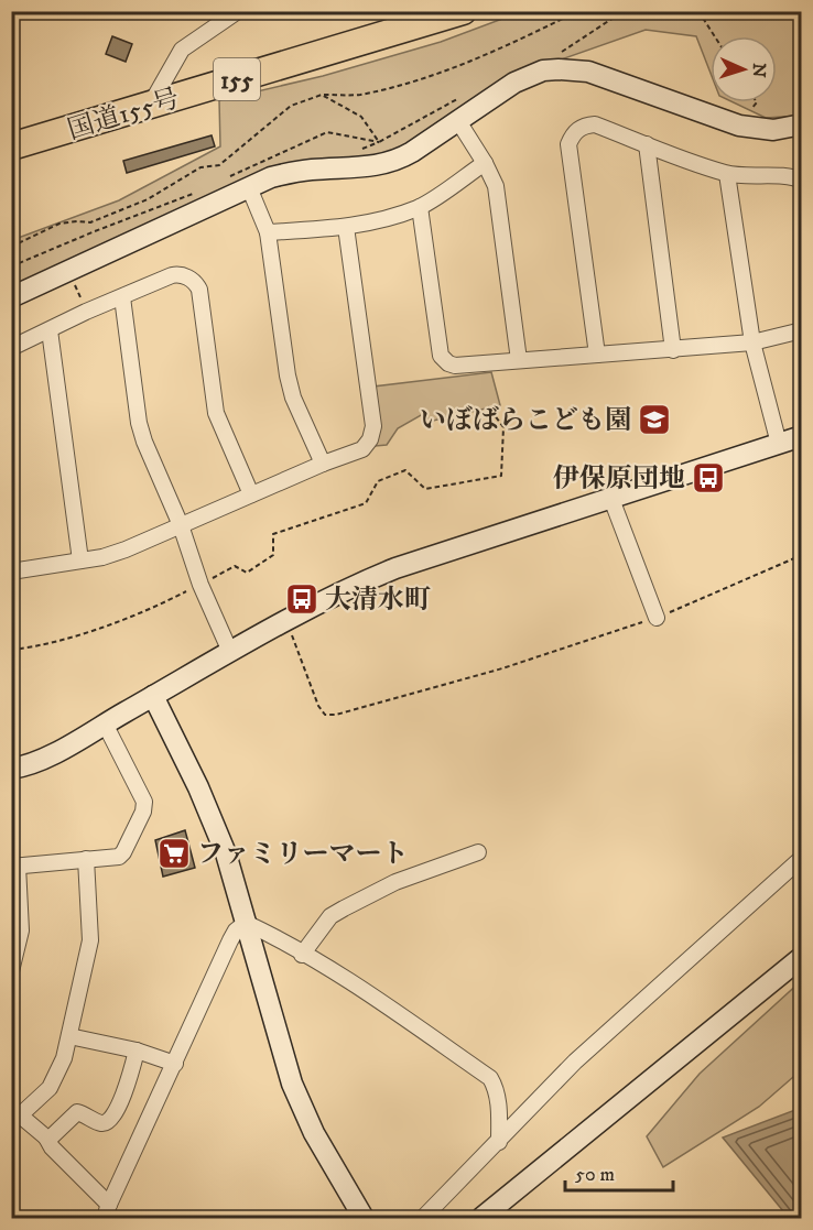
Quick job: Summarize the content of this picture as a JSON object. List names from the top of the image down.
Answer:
{
  "streets": {
    "highway": ["155", "国道155号"]
  },
  "places": {
    "school or university": ["いぼばらこども園"],
    "bus stop": ["伊保原団地", "大清水町"],
    "supermarket": ["ファミリーマート"]
  },
  "scale_bar": "50 m",
  "north": "right"
}
